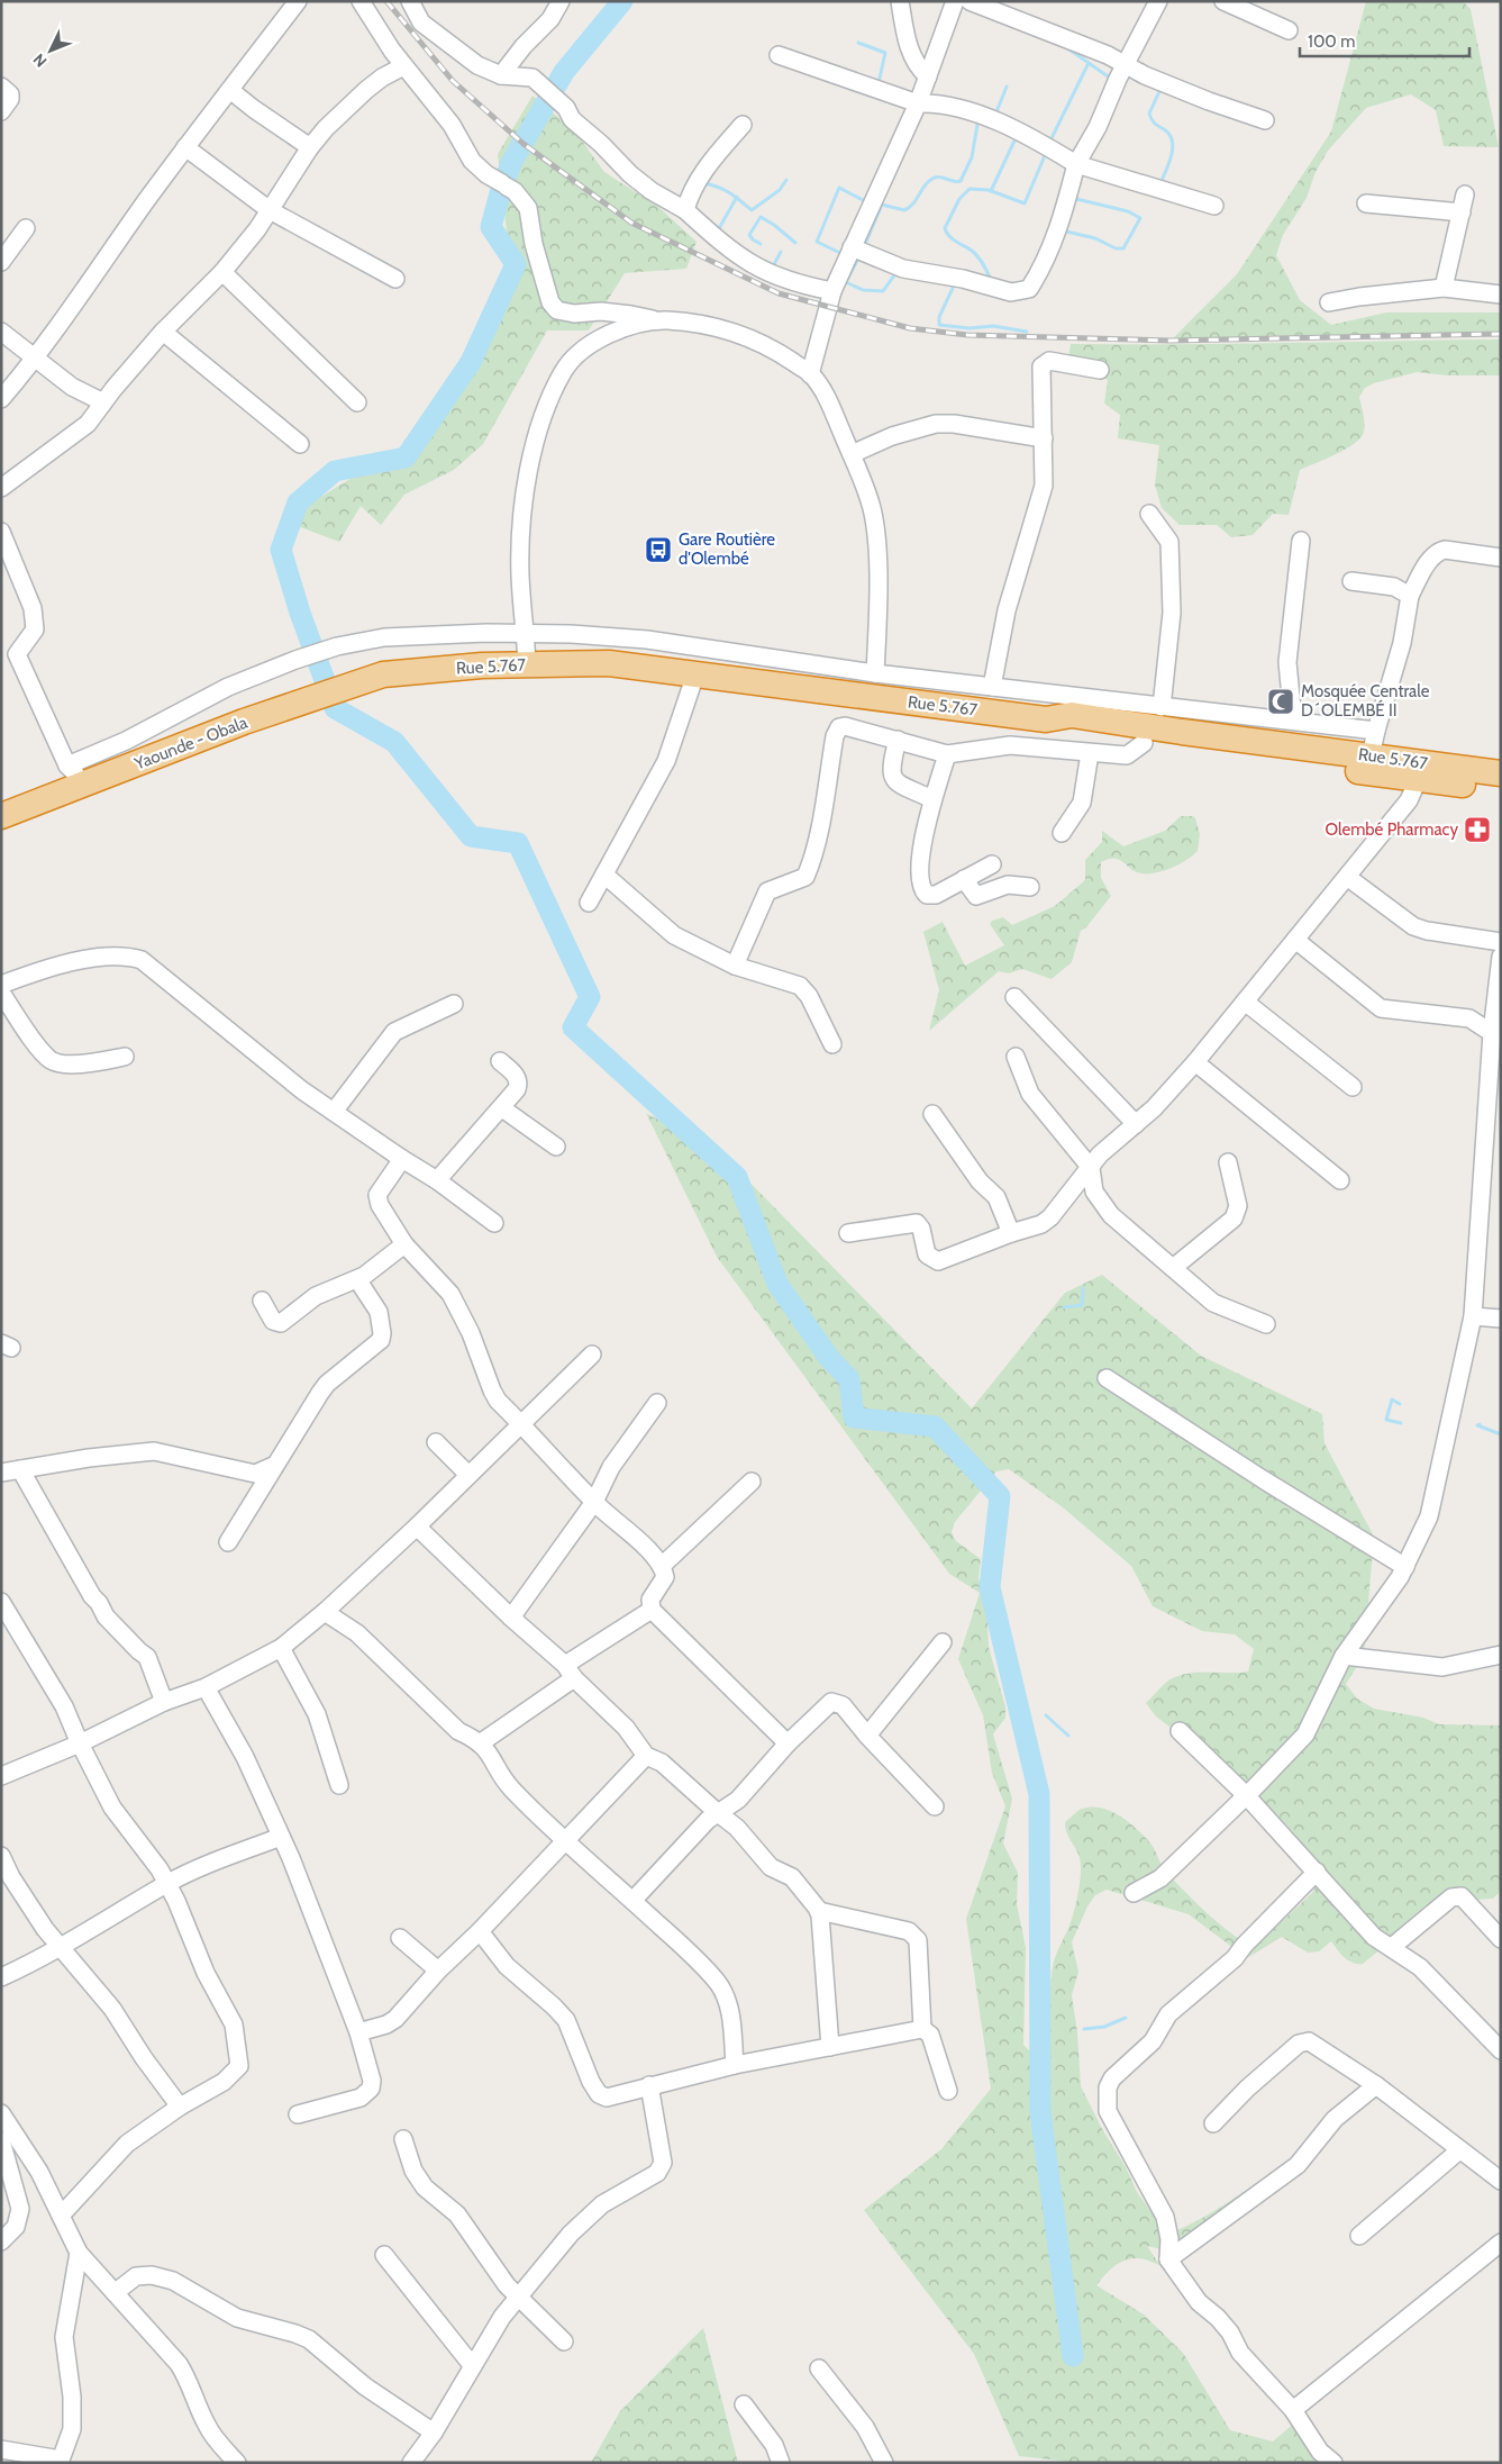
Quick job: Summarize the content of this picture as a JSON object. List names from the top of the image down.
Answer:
{
  "streets": {
    "highway": ["Rue 5.767", "Yaounde - Obala"]
  },
  "crossings": [
    ["Rue 5.767", "Yaounde - Obala"]
  ],
  "places": {
    "bus stop": ["Gare Routière d'Olembé"],
    "mosque": ["Mosquée Centrale D´OLEMBÉ II"],
    "pharmacy": ["Olembé Pharmacy"]
  },
  "scale_bar": "100 m",
  "north": "bottom left"
}
